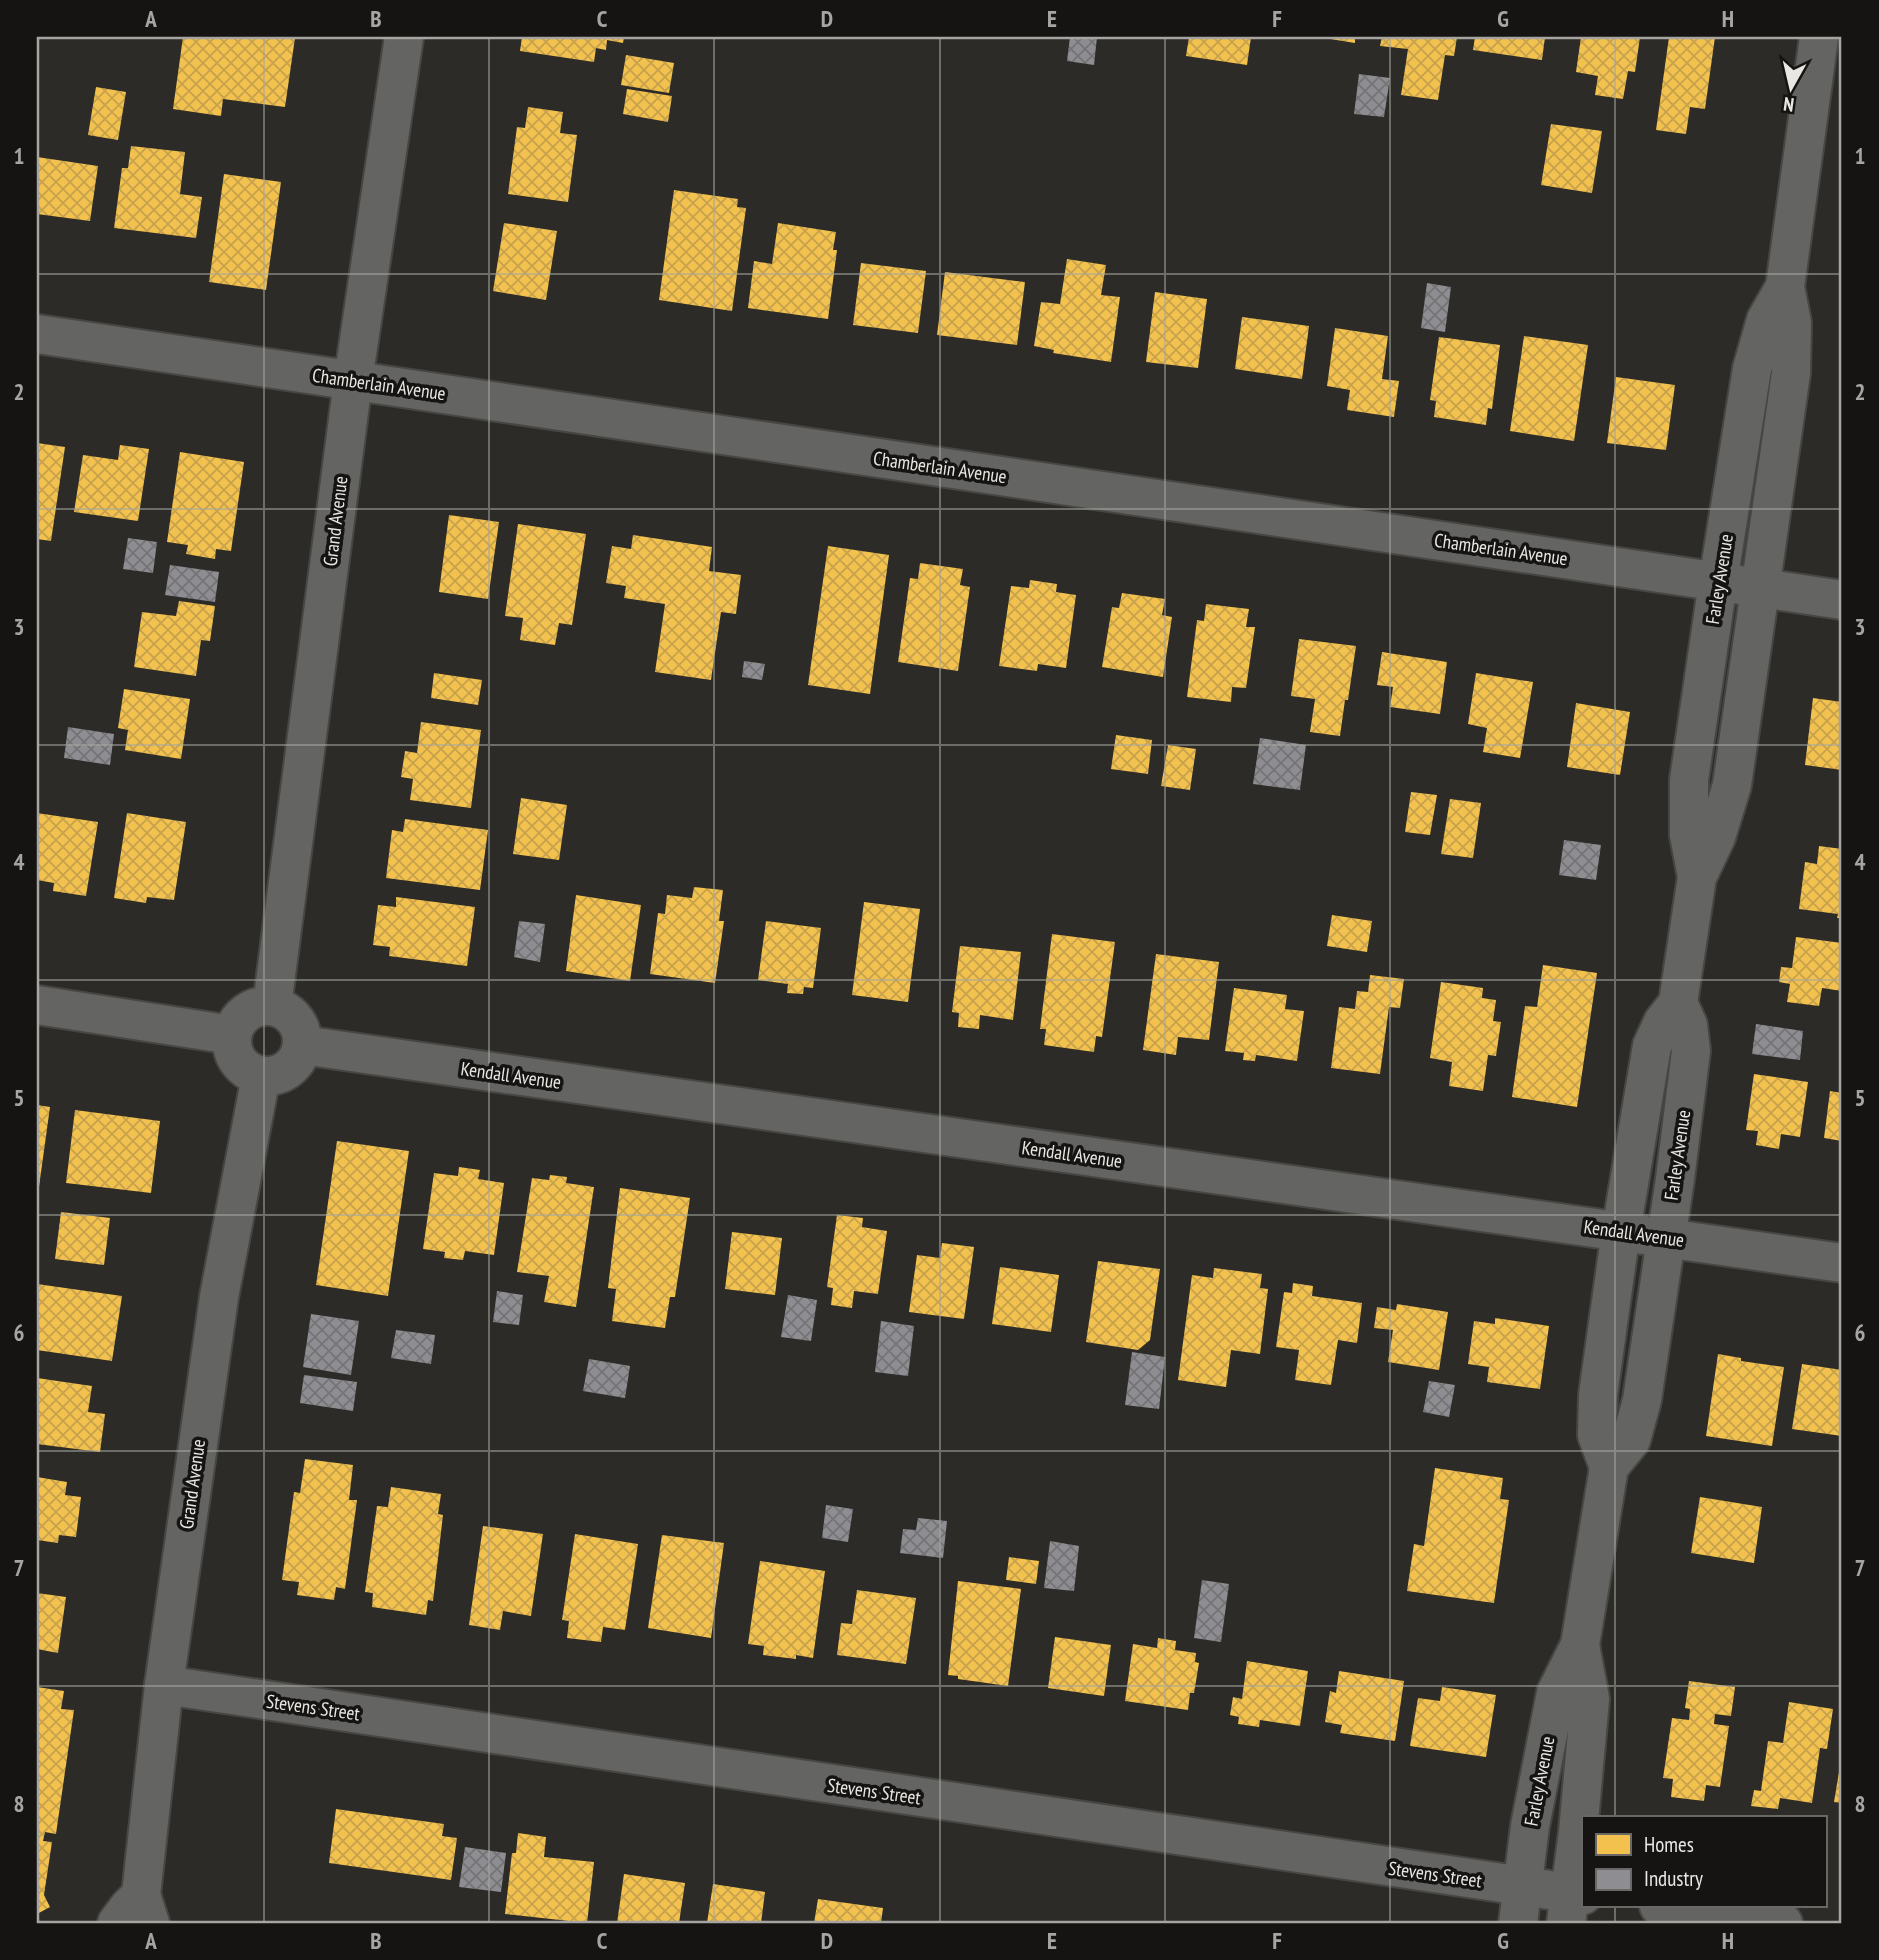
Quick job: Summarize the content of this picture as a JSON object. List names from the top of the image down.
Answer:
{
  "streets": {
    "street": [
      "Chamberlain Avenue",
      "Grand Avenue",
      "Farley Avenue",
      "Kendall Avenue",
      "Stevens Street"
    ]
  },
  "crossings": [
    ["Chamberlain Avenue", "Grand Avenue"],
    ["Chamberlain Avenue", "Farley Avenue"],
    ["Grand Avenue", "Kendall Avenue"],
    ["Grand Avenue", "Stevens Street"],
    ["Farley Avenue", "Kendall Avenue"],
    ["Farley Avenue", "Stevens Street"]
  ],
  "legend": ["Homes", "Industry"],
  "north": "bottom",
  "grid": {
    "columns": [
      "A",
      "B",
      "C",
      "D",
      "E",
      "F",
      "G",
      "H"
    ],
    "rows": [
      "1",
      "2",
      "3",
      "4",
      "5",
      "6",
      "7",
      "8"
    ]
  }
}
